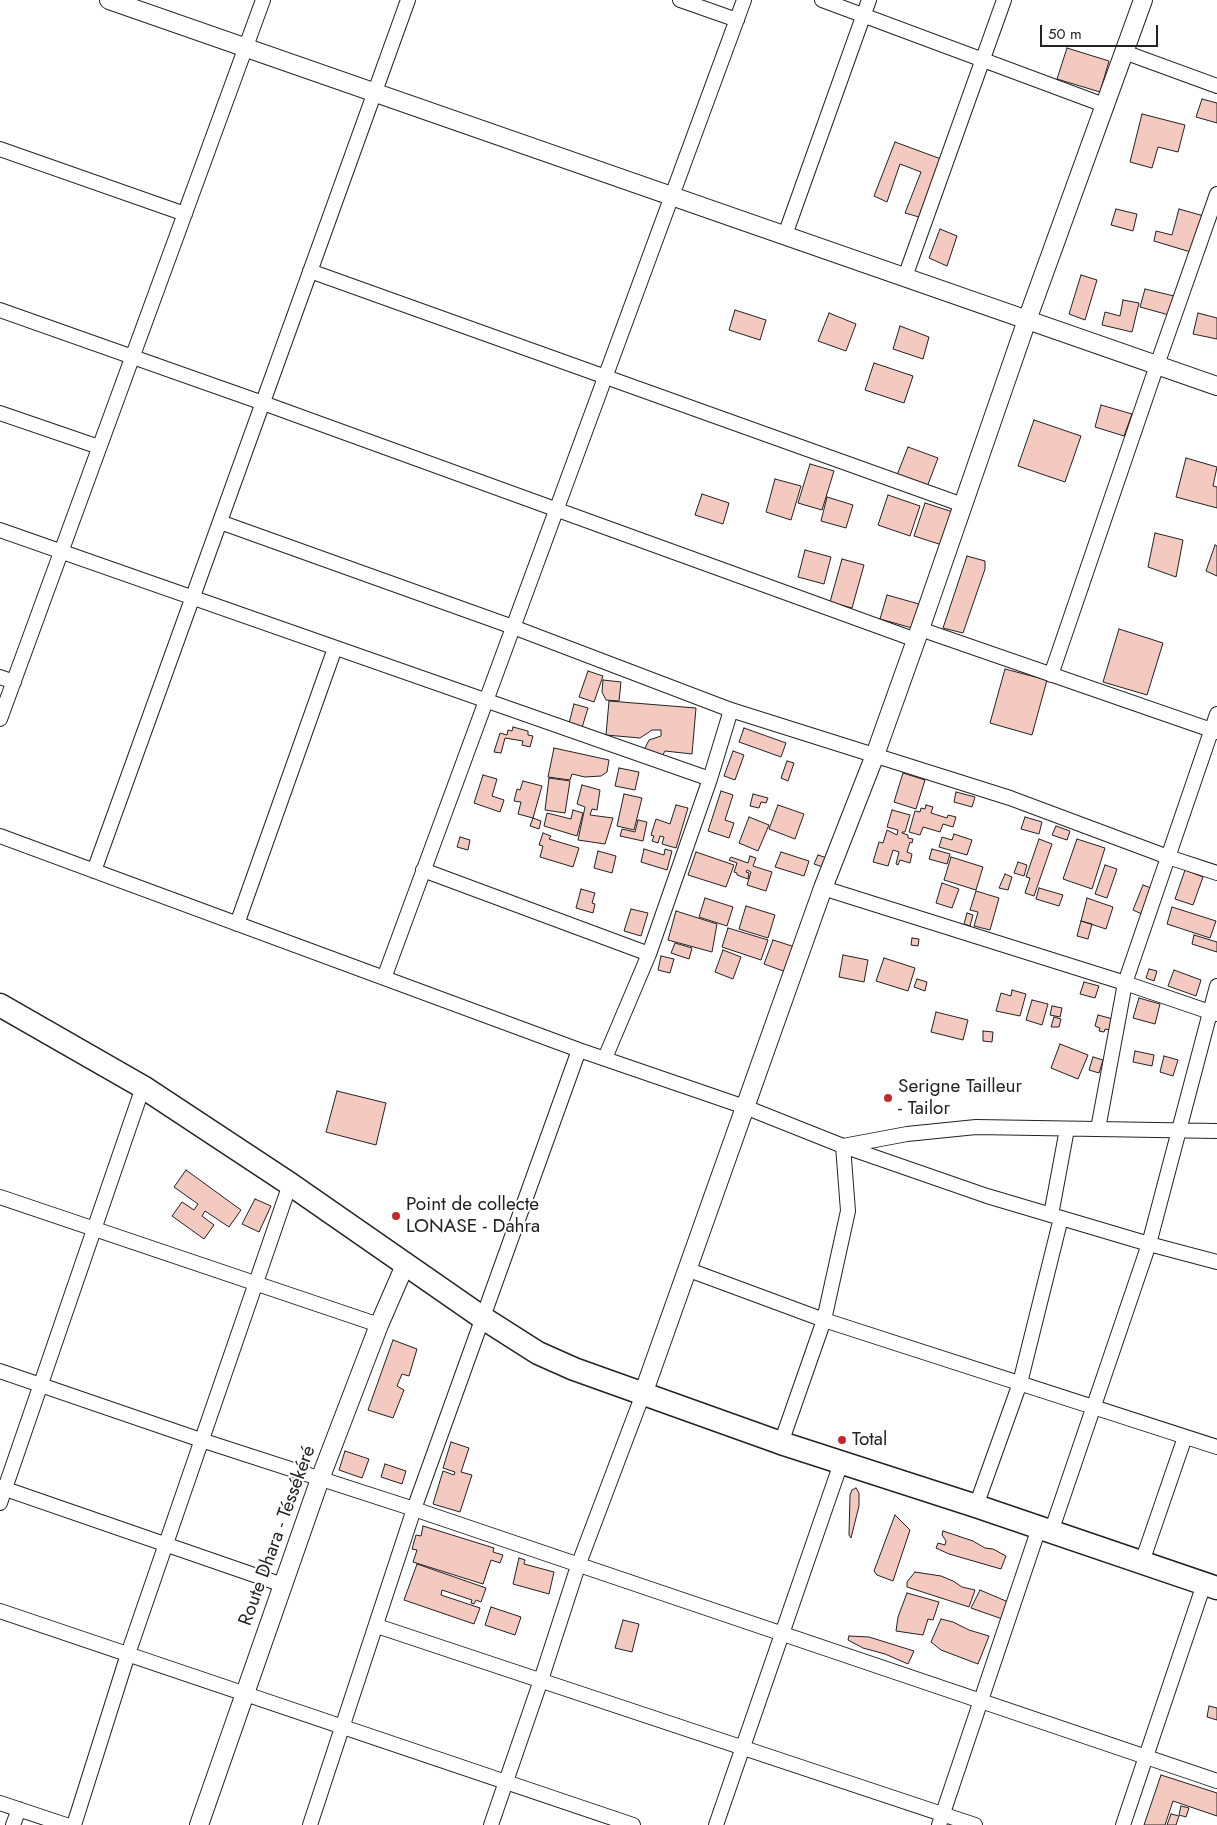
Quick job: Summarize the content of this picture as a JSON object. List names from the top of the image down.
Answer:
{
  "streets": {
    "street": ["Route Dhara - Téssékéré"]
  },
  "places": ["Serigne Tailleur - Tailor", "Point de collecte LONASE - Dahra", "Total"],
  "scale_bar": "50 m"
}
